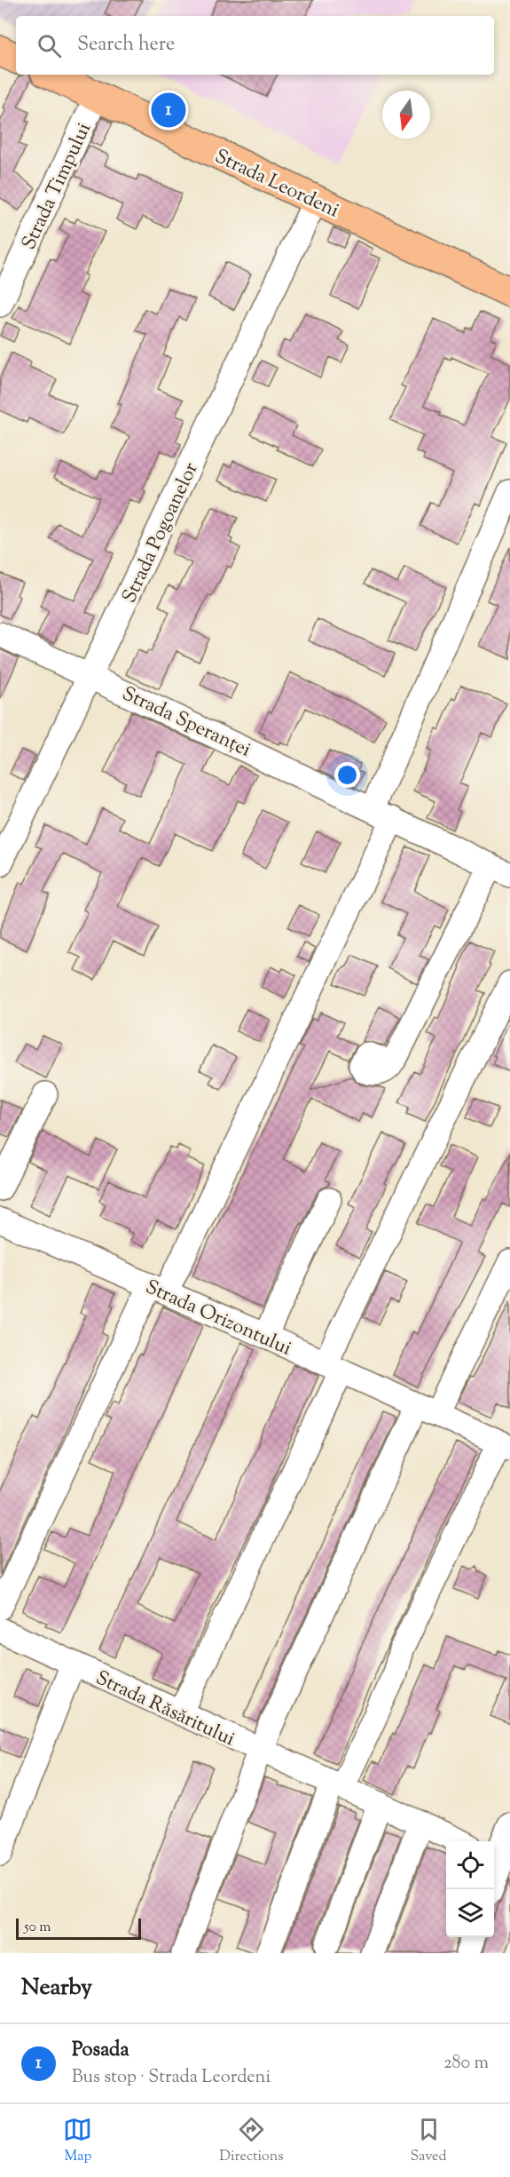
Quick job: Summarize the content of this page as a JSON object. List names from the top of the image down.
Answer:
{
  "streets": {
    "main road": ["Strada Leordeni"],
    "street": [
      "Strada Timpului",
      "Strada Pogoanelor",
      "Strada Speranței",
      "Strada Orizontului",
      "Strada Răsăritului"
    ]
  },
  "crossings": [
    ["Strada Leordeni", "Strada Timpului"],
    ["Strada Leordeni", "Strada Pogoanelor"],
    ["Strada Pogoanelor", "Strada Speranței"]
  ],
  "scale_bar": "50 m",
  "north": "bottom",
  "page": {
    "search": "Search here",
    "pins": "1",
    "scale": "50 m",
    "heading": "Nearby",
    "list": [
      {
        "mark": "1",
        "name": "Posada",
        "note": "Bus stop · Strada Leordeni",
        "value": "280 m"
      }
    ],
    "nav": ["Map", "Directions", "Saved"]
  }
}
